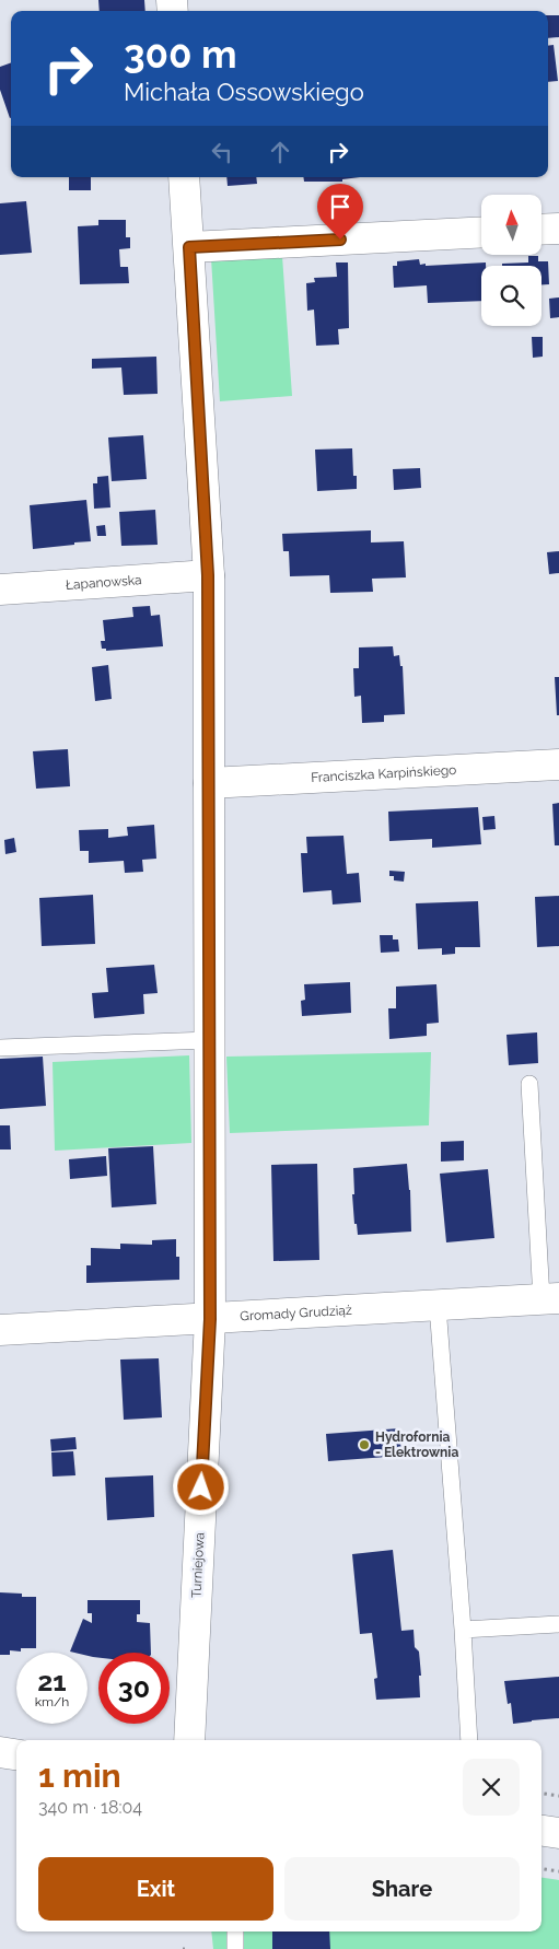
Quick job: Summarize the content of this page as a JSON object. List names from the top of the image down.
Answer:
{
  "streets": {
    "street": [
      "Łapanowska",
      "Franciszka Karpińskiego",
      "Gromady Grudziąż",
      "Turniejowa"
    ]
  },
  "crossings": [
    ["Łapanowska", "Turniejowa"],
    ["Franciszka Karpińskiego", "Turniejowa"],
    ["Gromady Grudziąż", "Turniejowa"]
  ],
  "places": ["Hydrofornia - Elektrownia"],
  "north": "top",
  "page": {
    "turn": ["300 m", "Michała Ossowskiego"],
    "speed": "21 km/h",
    "limit": "30",
    "heading": ["1 min", "340 m · 18:04"],
    "buttons": ["Exit", "Share"]
  }
}
